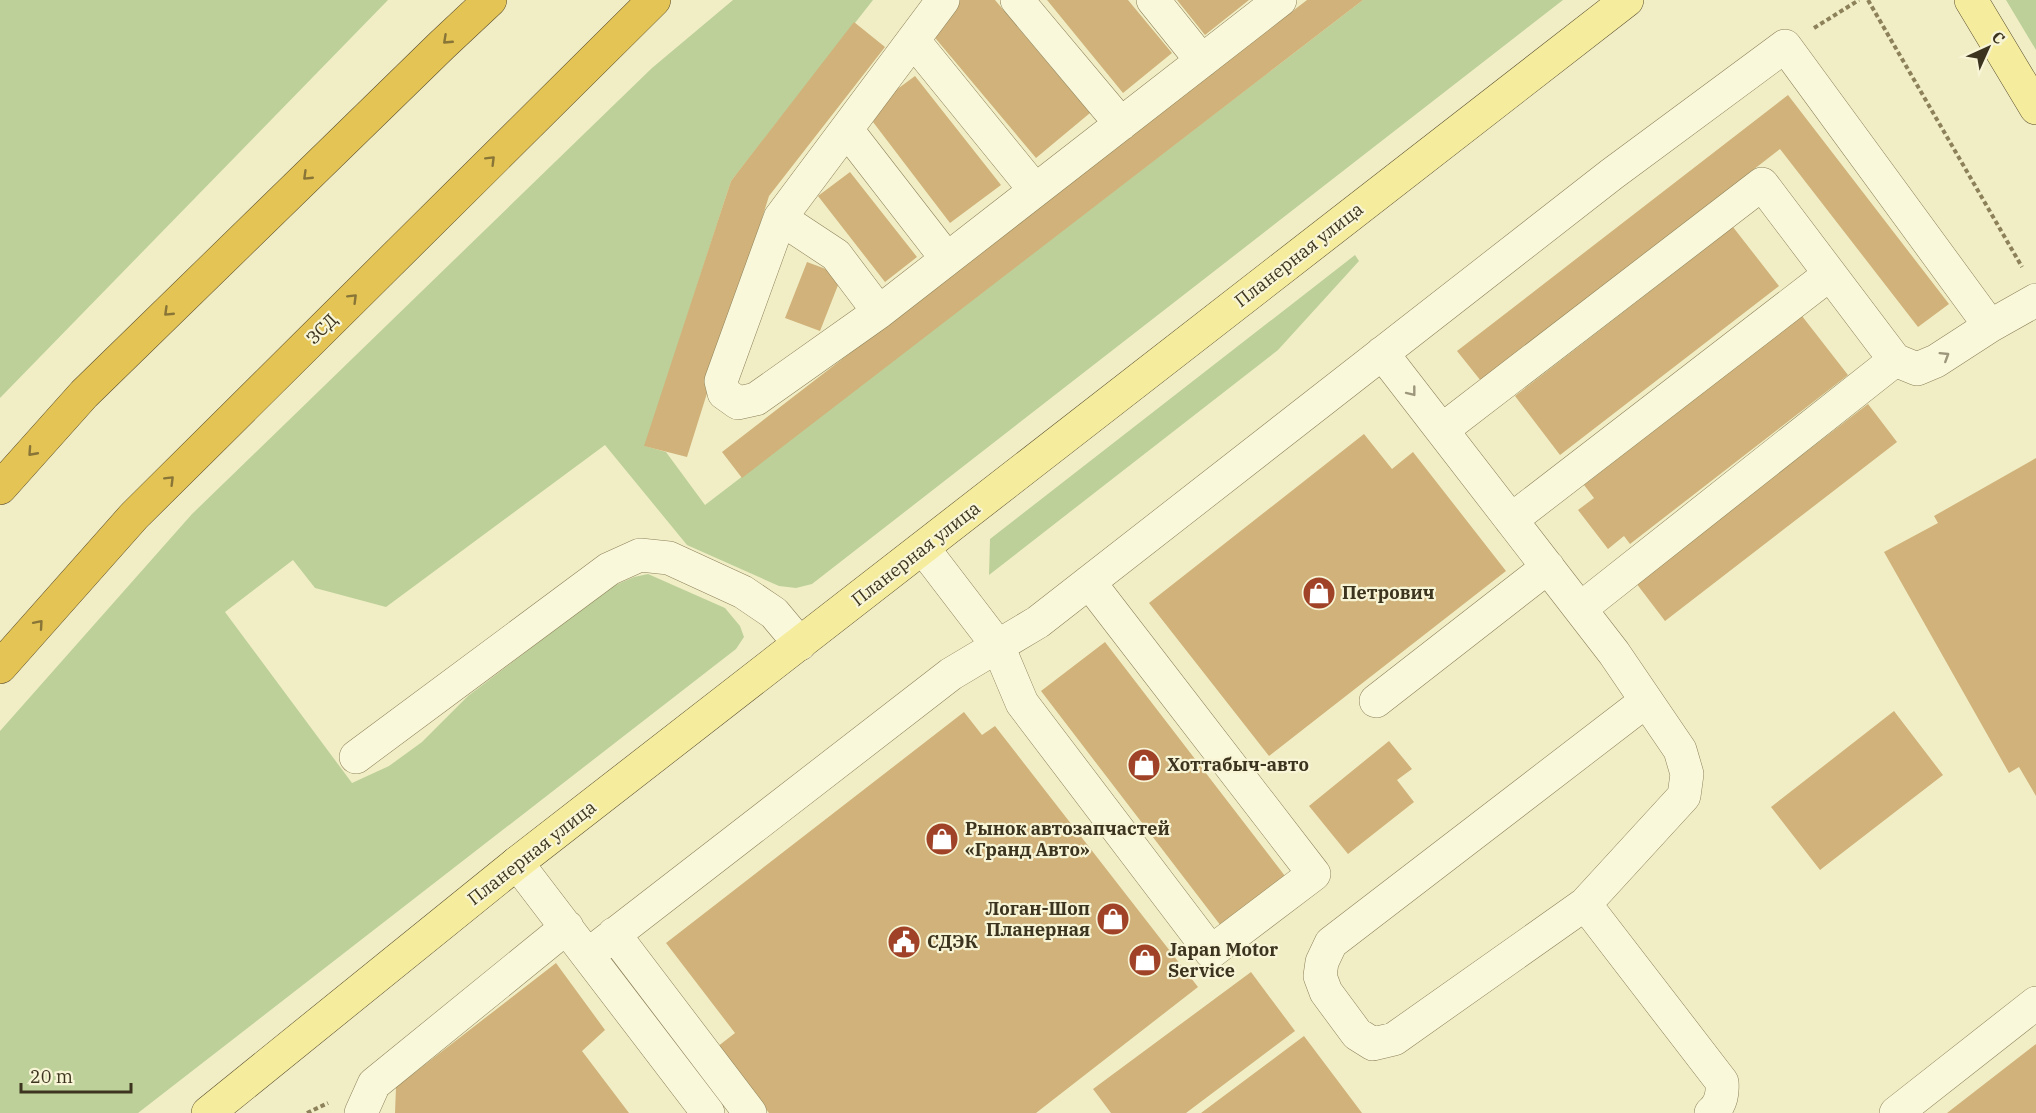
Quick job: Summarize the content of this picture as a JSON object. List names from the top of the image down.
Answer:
{
  "streets": {
    "highway": ["ЗСД"],
    "main road": ["Планерная улица"]
  },
  "places": {
    "shop": [
      "Петрович",
      "Хоттабыч-авто",
      "Рынок автозапчастей «Гранд Авто»",
      "Логан-Шоп Планерная",
      "Japan Motor Service"
    ],
    "public building": ["СДЭК"]
  },
  "scale_bar": "20 m",
  "north": "top right"
}
